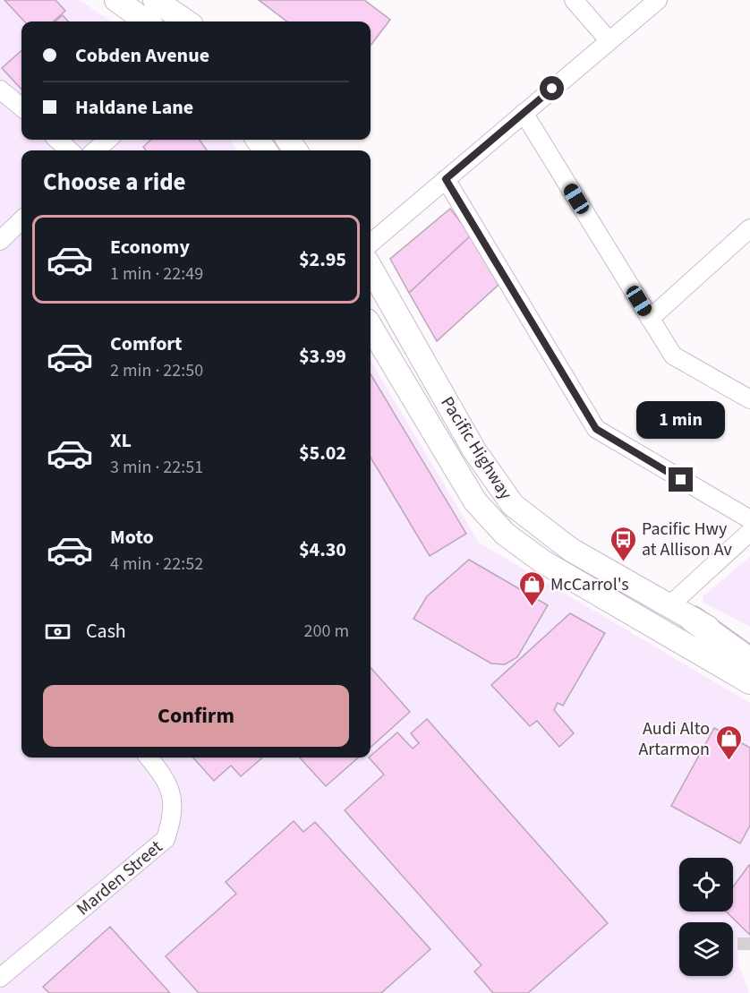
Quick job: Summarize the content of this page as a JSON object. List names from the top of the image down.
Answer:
{
  "streets": {
    "main road": ["Pacific Highway"],
    "street": ["Marden Street"]
  },
  "places": {
    "bus stop": ["Pacific Hwy at Allison Av"],
    "shop": ["McCarrol's", "Audi Alto Artarmon"]
  },
  "page": {
    "banner": ["Cobden Avenue", "Haldane Lane"],
    "heading": "Choose a ride",
    "list": [
      {
        "name": "Economy",
        "note": "1 min · 22:49",
        "value": "$2.95"
      },
      {
        "name": "Comfort",
        "note": "2 min · 22:50",
        "value": "$3.99"
      },
      {
        "name": "XL",
        "note": "3 min · 22:51",
        "value": "$5.02"
      },
      {
        "name": "Moto",
        "note": "4 min · 22:52",
        "value": "$4.30"
      }
    ],
    "bubble": "1 min",
    "pay": ["Cash", "200 m"],
    "buttons": "Confirm"
  }
}
